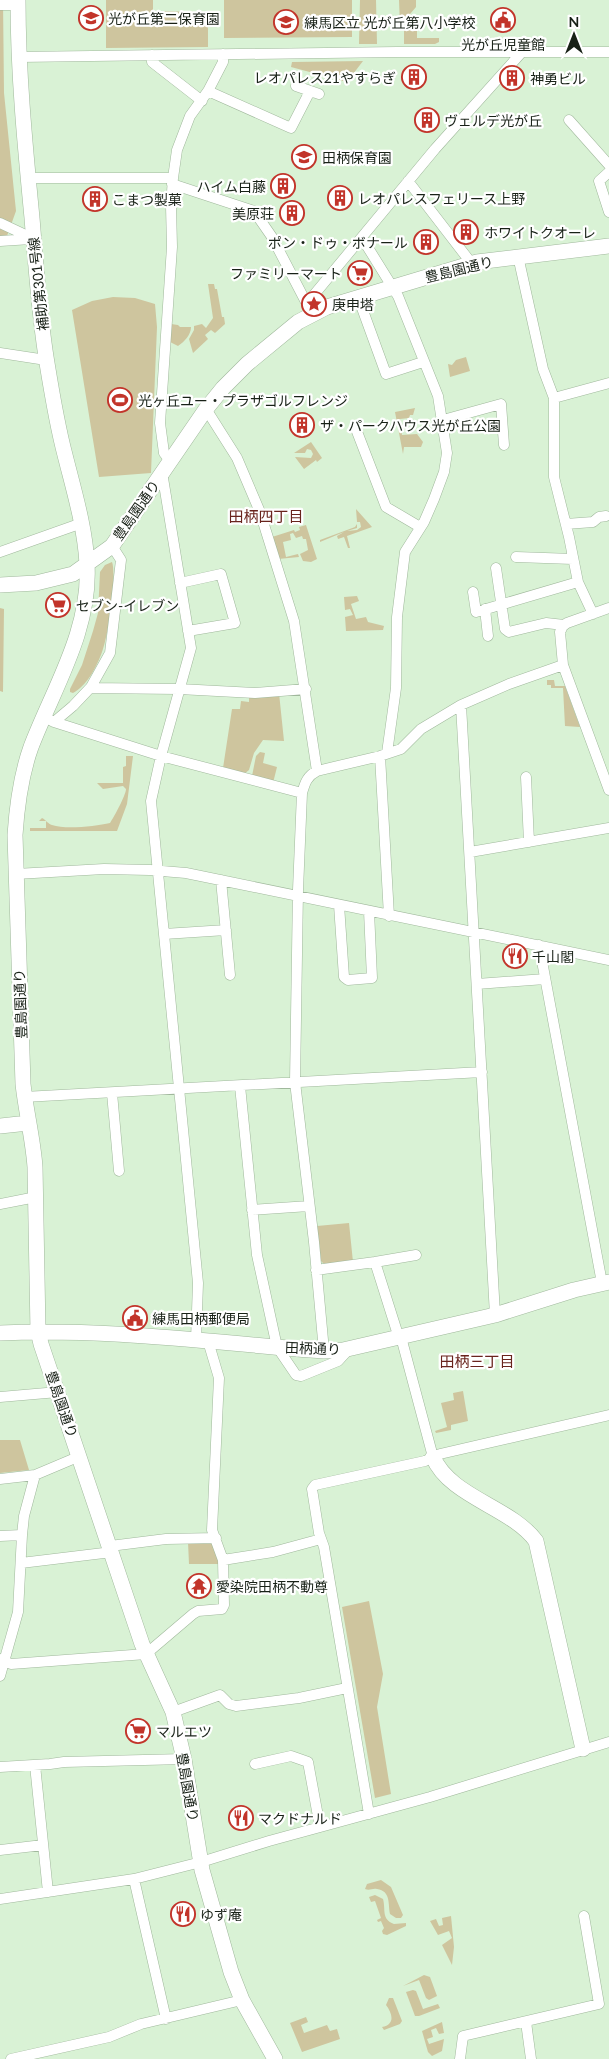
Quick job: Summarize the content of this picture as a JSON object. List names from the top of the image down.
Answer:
{
  "streets": {
    "street": ["豊島園通り", "補助第301号線", "田柄通り"]
  },
  "crossings": [
    ["豊島園通り", "補助第301号線"],
    ["豊島園通り", "田柄通り"]
  ],
  "districts": ["田柄四丁目", "田柄三丁目"],
  "places": {
    "school or university": ["光が丘第二保育園", "練馬区立 光が丘第八小学校", "田柄保育園"],
    "public building": ["光が丘児童館", "練馬田柄郵便局"],
    "building": [
      "レオパレス21やすらぎ",
      "神勇ビル",
      "ヴェルデ光が丘",
      "ハイム白藤",
      "レオパレスフェリース上野",
      "こまつ製菓",
      "美原荘",
      "ホワイトクオーレ",
      "ポン・ドゥ・ボナール",
      "ザ・パークハウス光が丘公園"
    ],
    "supermarket": ["ファミリーマート", "セブン-イレブン", "マルエツ"],
    "place": ["庚申塔"],
    "sports": ["光ヶ丘ユー・プラザゴルフレンジ"],
    "restaurant": ["千山閣", "マクドナルド", "ゆず庵"],
    "temple": ["愛染院田柄不動尊"]
  },
  "north": "top"
}
